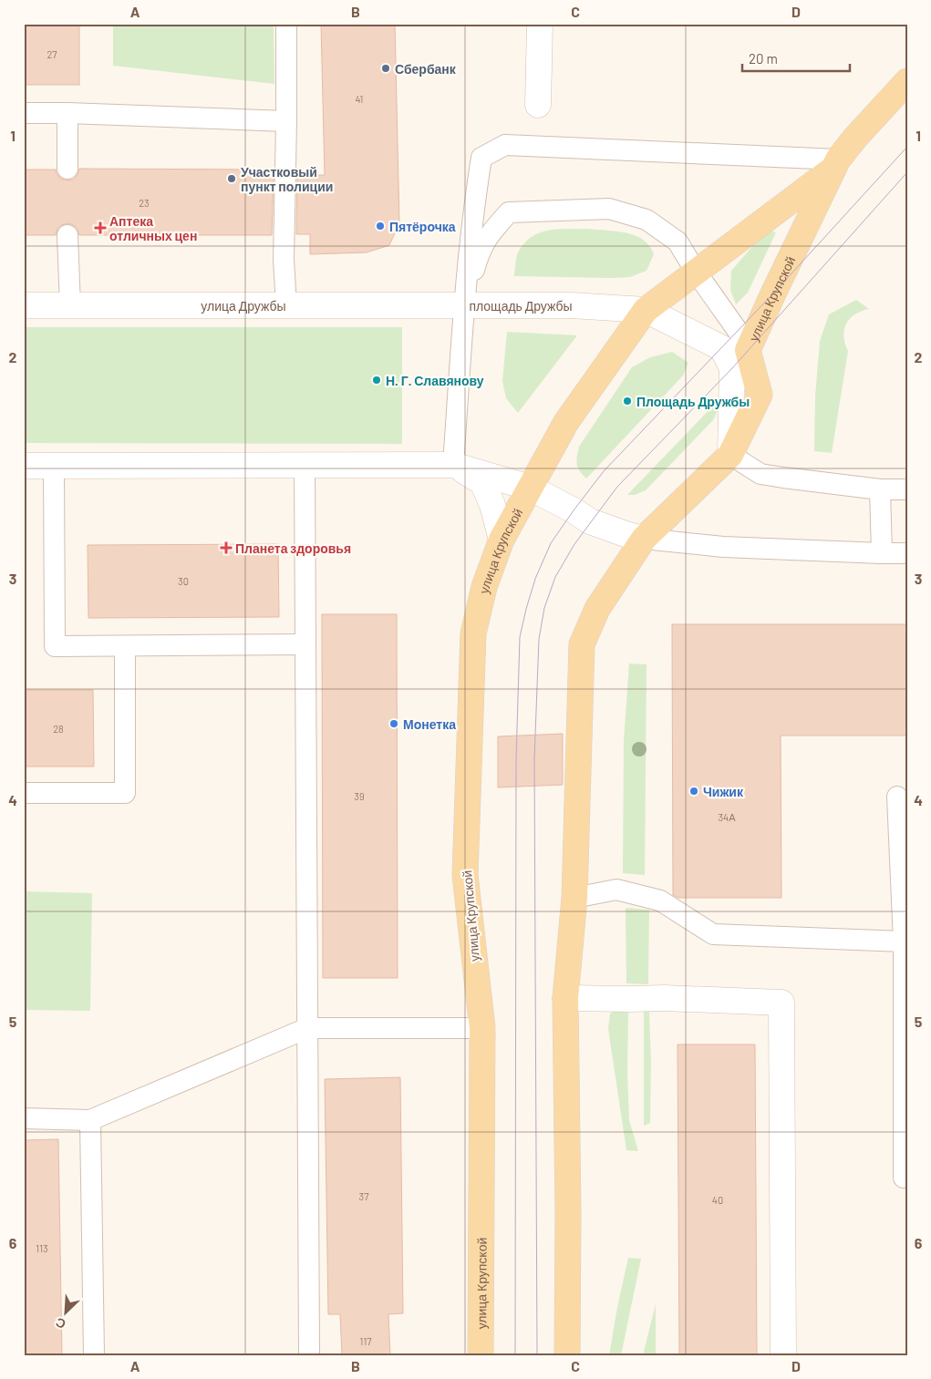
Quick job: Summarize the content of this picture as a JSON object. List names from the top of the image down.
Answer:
{
  "streets": {
    "main road": ["улица Крупской", "улица Дружбы", "площадь Дружбы"]
  },
  "crossings": [
    ["улица Крупской", "площадь Дружбы"],
    ["улица Дружбы", "площадь Дружбы"]
  ],
  "places": {
    "other": [
      "Сбербанк",
      "Участковый пункт полиции",
      "Пятёрочка",
      "Н. Г. Славянову",
      "Площадь Дружбы",
      "Монетка",
      "Чижик"
    ],
    "health": ["Аптека отличных цен", "Планета здоровья"]
  },
  "house_numbers": [
    "27",
    "41",
    "23",
    "30",
    "28",
    "39",
    "34А",
    "37",
    "40",
    "113",
    "117"
  ],
  "scale_bar": "20 m",
  "north": "bottom left",
  "grid": {
    "columns": [
      "A",
      "B",
      "C",
      "D"
    ],
    "rows": [
      "1",
      "2",
      "3",
      "4",
      "5",
      "6"
    ]
  }
}
